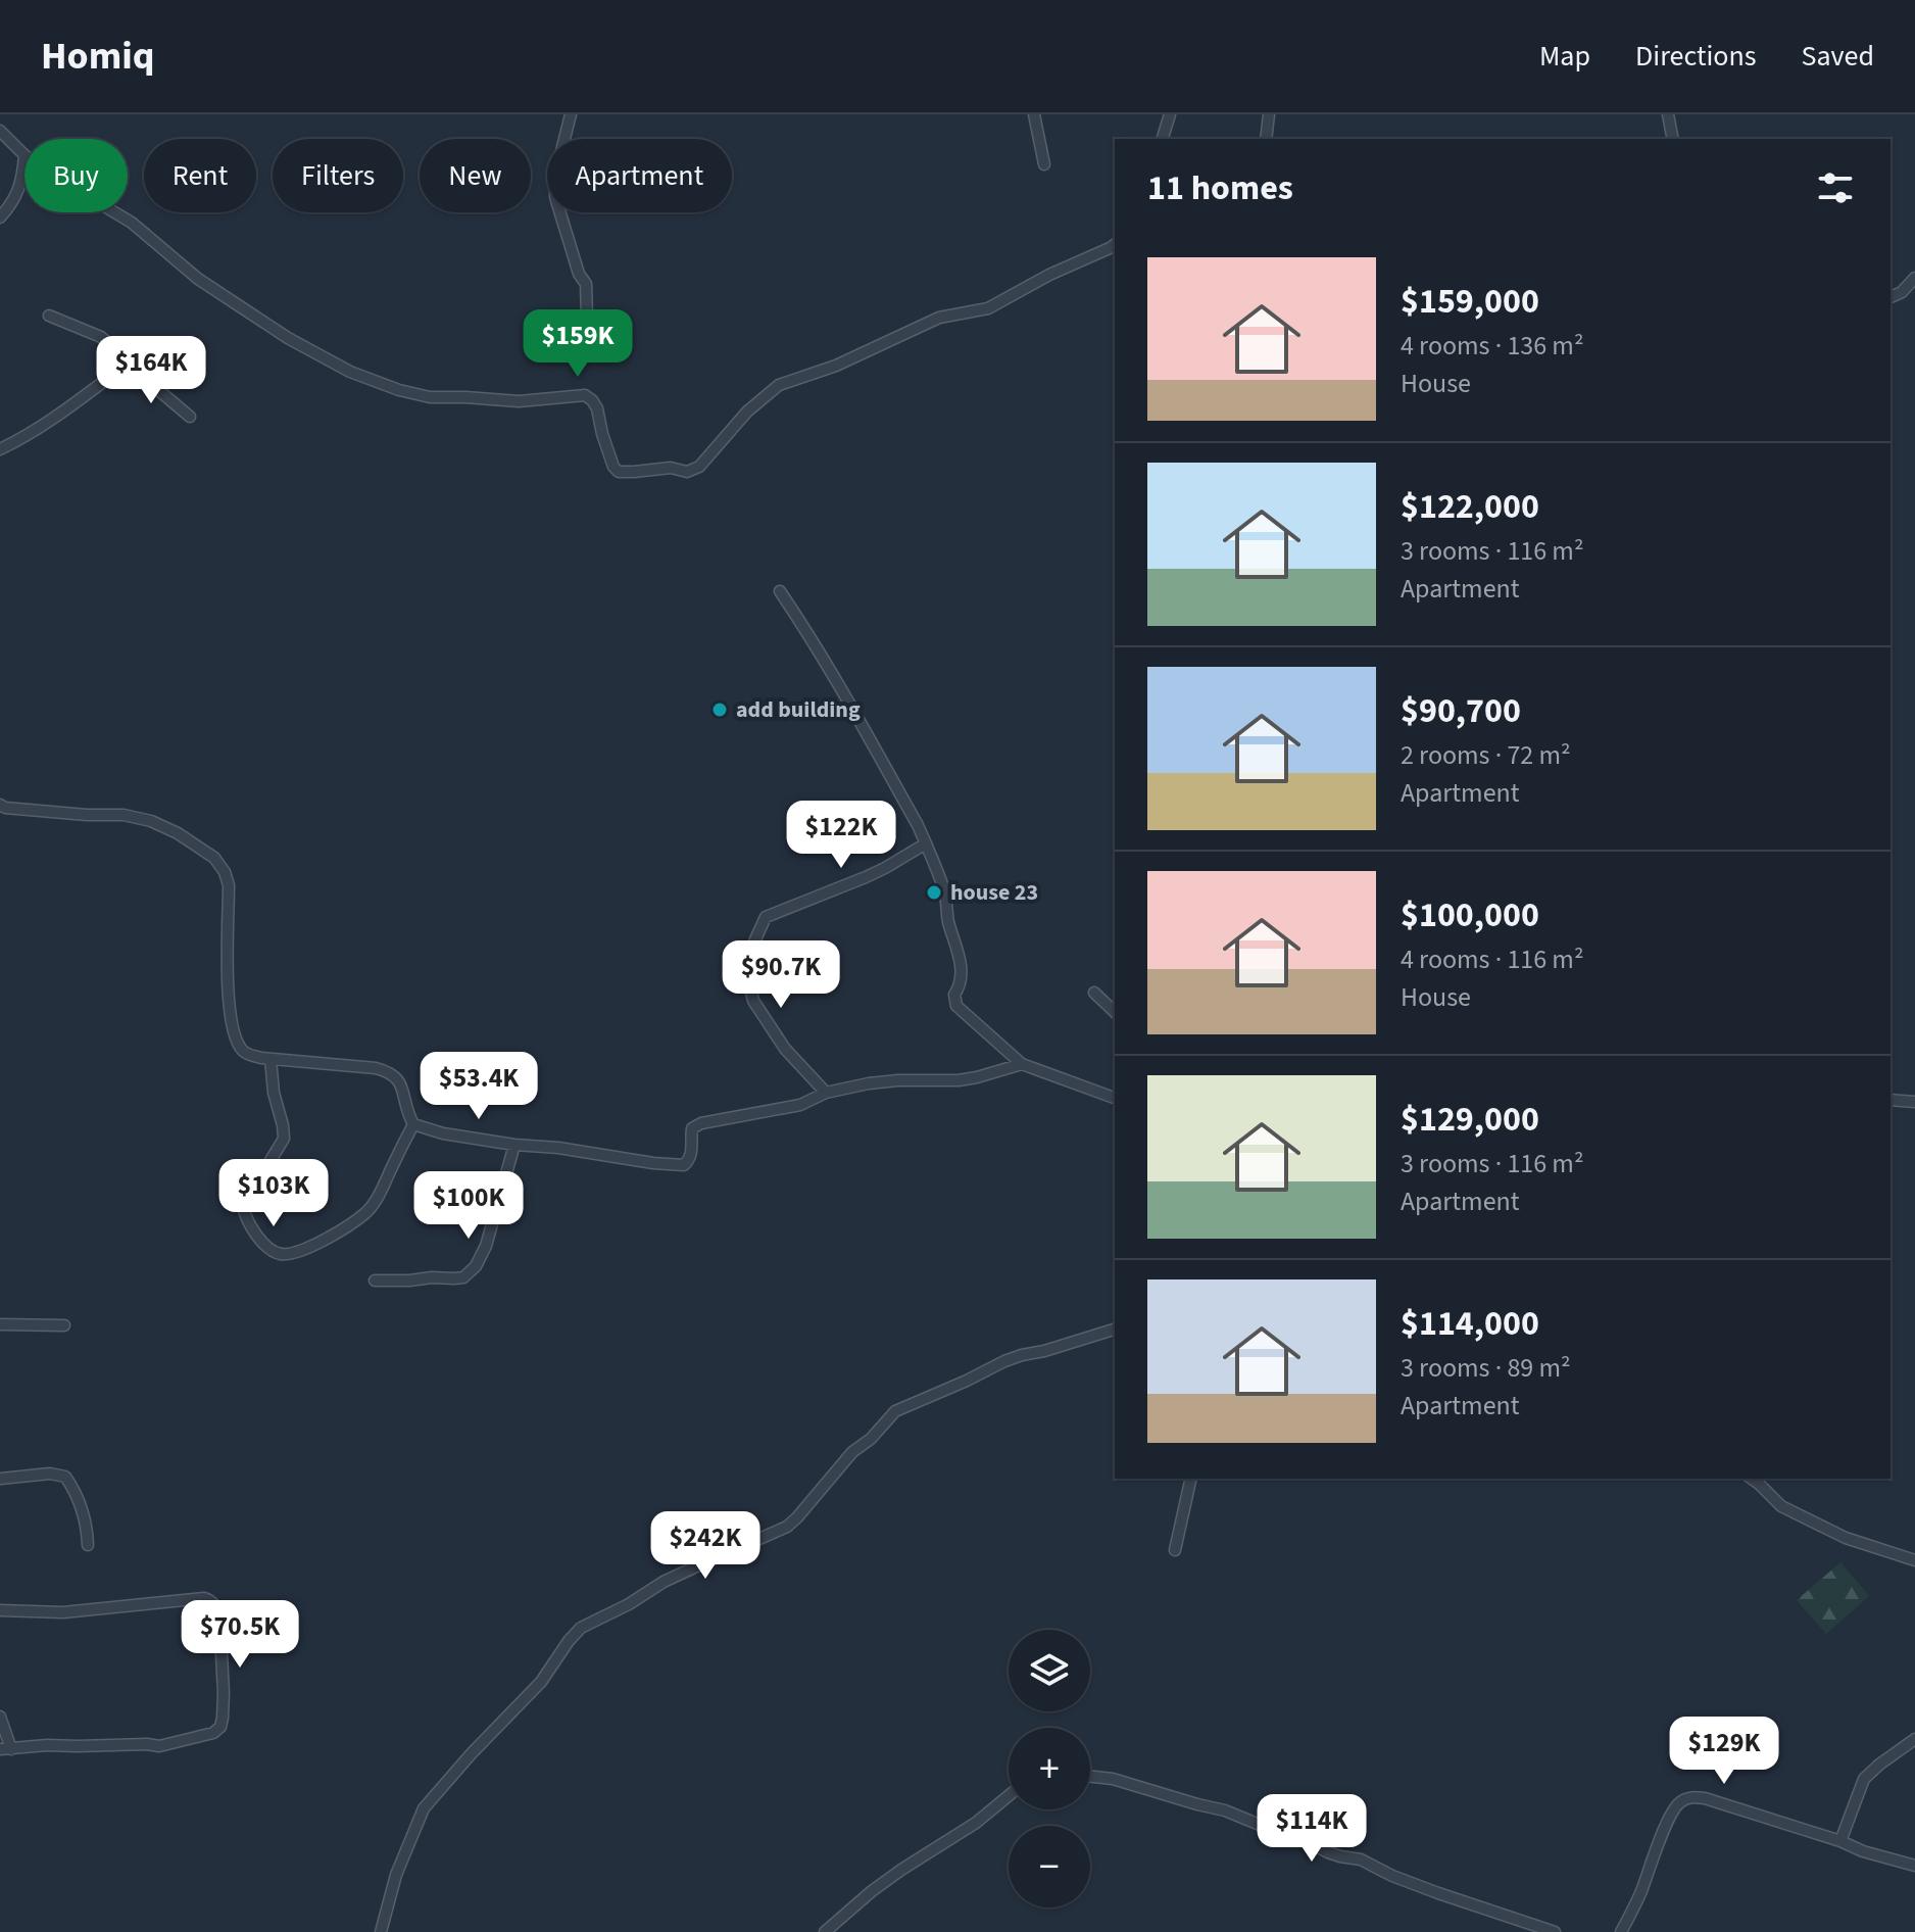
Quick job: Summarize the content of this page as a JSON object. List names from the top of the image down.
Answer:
{
  "places": ["add building", "house 23"],
  "page": {
    "header": "Homiq",
    "nav": ["Map", "Directions", "Saved"],
    "chip": [
      "Buy",
      "Rent",
      "Filters",
      "New",
      "Apartment"
    ],
    "heading": "11 homes",
    "list": [
      {
        "name": "$159,000",
        "note": "4 rooms · 136 m² · House"
      },
      {
        "name": "$122,000",
        "note": "3 rooms · 116 m² · Apartment"
      },
      {
        "name": "$90,700",
        "note": "2 rooms · 72 m² · Apartment"
      },
      {
        "name": "$100,000",
        "note": "4 rooms · 116 m² · House"
      },
      {
        "name": "$129,000",
        "note": "3 rooms · 116 m² · Apartment"
      },
      {
        "name": "$114,000",
        "note": "3 rooms · 89 m² · Apartment"
      }
    ],
    "price": [
      "$159K",
      "$164K",
      "$122K",
      "$90.7K",
      "$53.4K",
      "$103K",
      "$100K",
      "$242K",
      "$70.5K",
      "$129K",
      "$114K"
    ],
    "map_buttons": ["+", "−"]
  }
}
